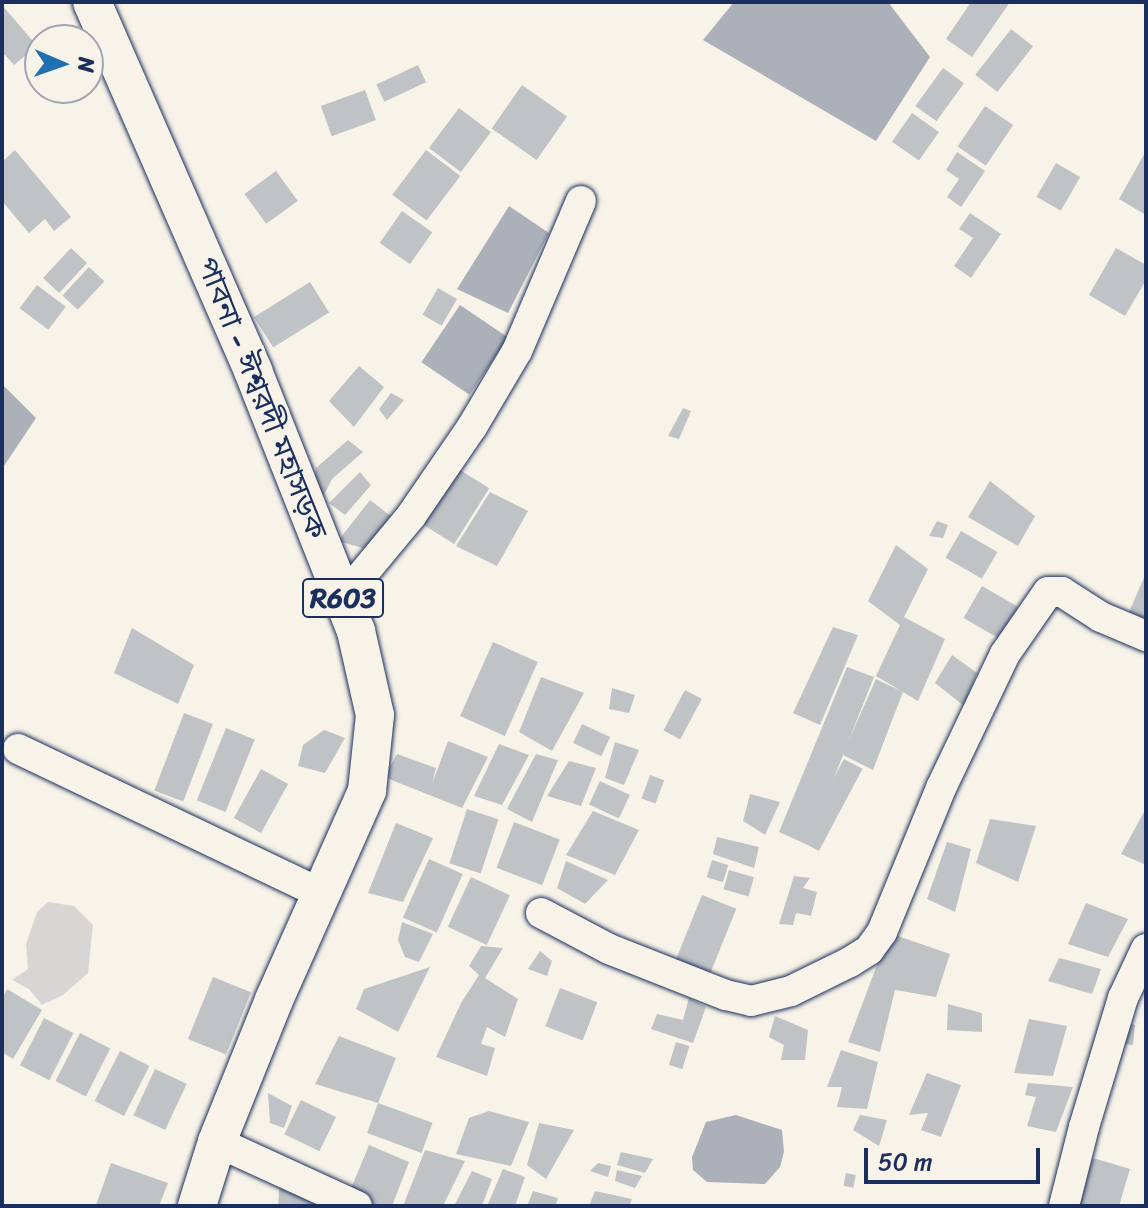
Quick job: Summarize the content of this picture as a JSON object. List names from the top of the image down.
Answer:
{
  "streets": {
    "main road": ["পাবনা - ঈশ্বরদী মহাসড়ক", "R603"]
  },
  "scale_bar": "50 m",
  "north": "right"
}
